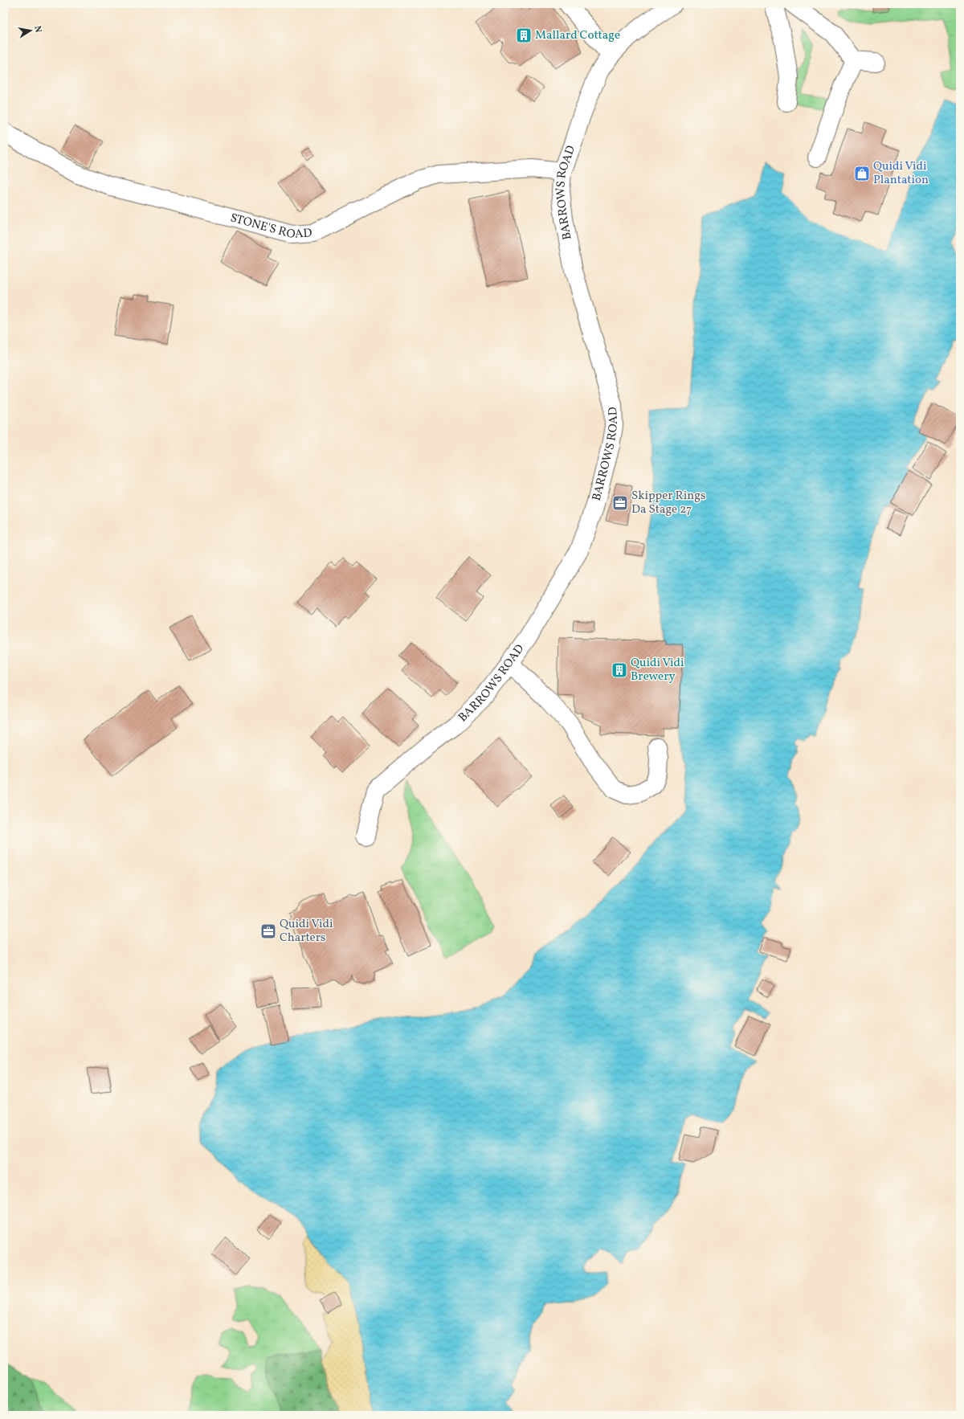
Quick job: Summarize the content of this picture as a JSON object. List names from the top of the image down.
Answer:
{
  "streets": {
    "street": ["BARROWS ROAD", "STONE'S ROAD"]
  },
  "crossings": [
    ["BARROWS ROAD", "STONE'S ROAD"]
  ],
  "places": {
    "building": ["Mallard Cottage", "Quidi Vidi Brewery"],
    "shop": ["Quidi Vidi Plantation"],
    "office": ["Skipper Rings Da Stage 27", "Quidi Vidi Charters"]
  },
  "north": "right"
}
